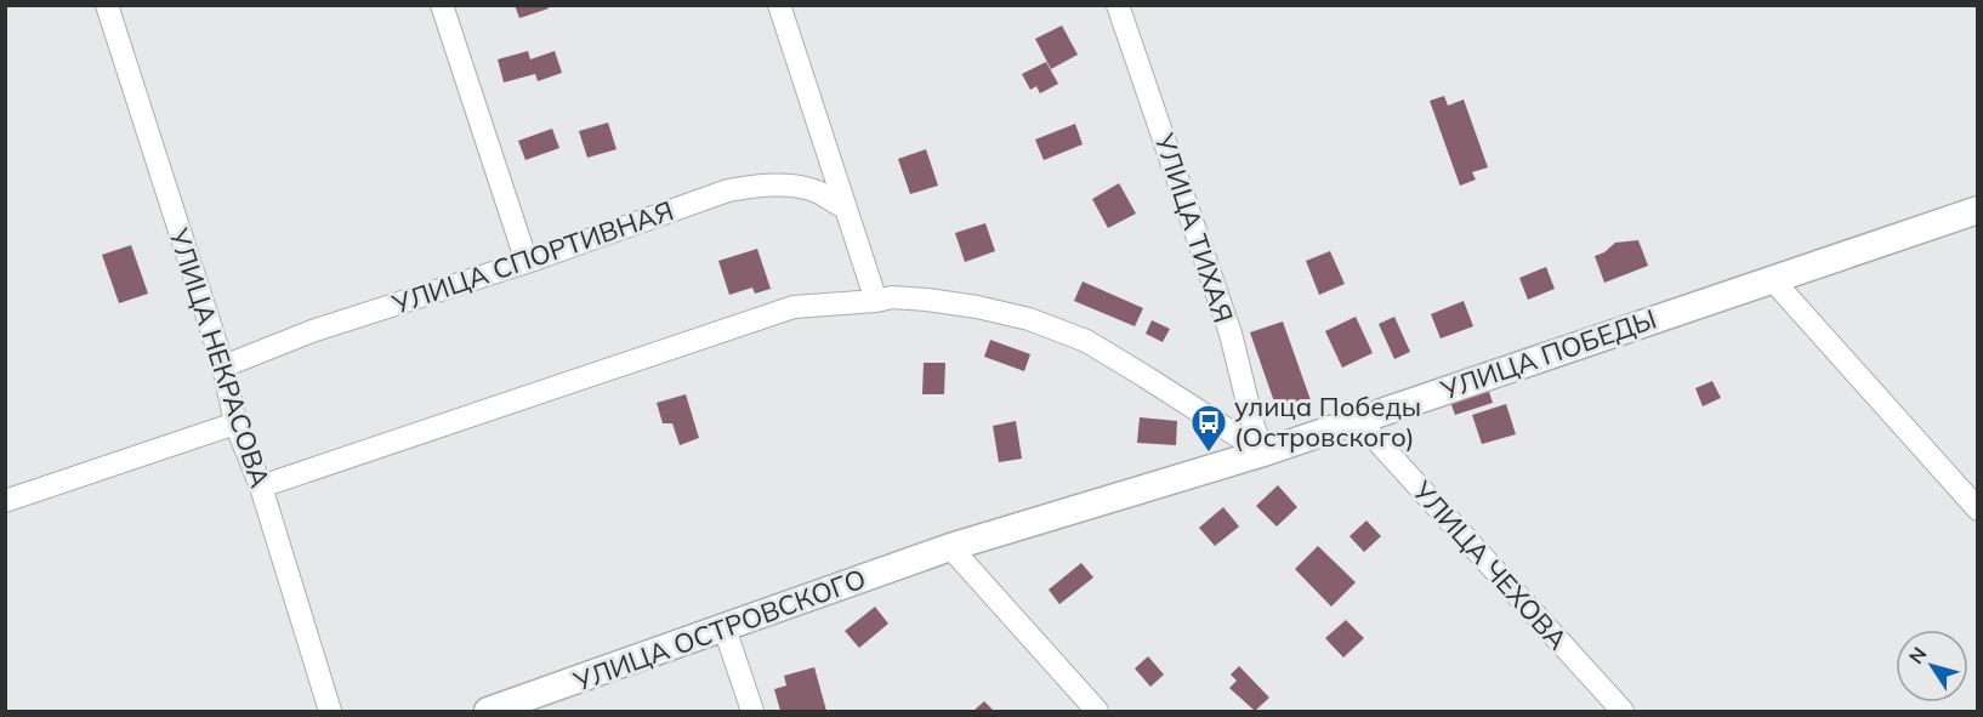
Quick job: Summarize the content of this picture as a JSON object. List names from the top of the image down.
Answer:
{
  "streets": {
    "main road": ["УЛИЦА ПОБЕДЫ", "УЛИЦА ОСТРОВСКОГО"],
    "street": [
      "УЛИЦА ТИХАЯ",
      "УЛИЦА СПОРТИВНАЯ",
      "УЛИЦА НЕКРАСОВА",
      "УЛИЦА ЧЕХОВА"
    ]
  },
  "crossings": [
    ["УЛИЦА ТИХАЯ", "УЛИЦА ПОБЕДЫ"],
    ["УЛИЦА СПОРТИВНАЯ", "УЛИЦА НЕКРАСОВА"],
    ["УЛИЦА ПОБЕДЫ", "УЛИЦА ЧЕХОВА"],
    ["УЛИЦА ПОБЕДЫ", "УЛИЦА ОСТРОВСКОГО"]
  ],
  "places": {
    "bus stop": ["улица Победы (Островского)"]
  },
  "north": "top left"
}
